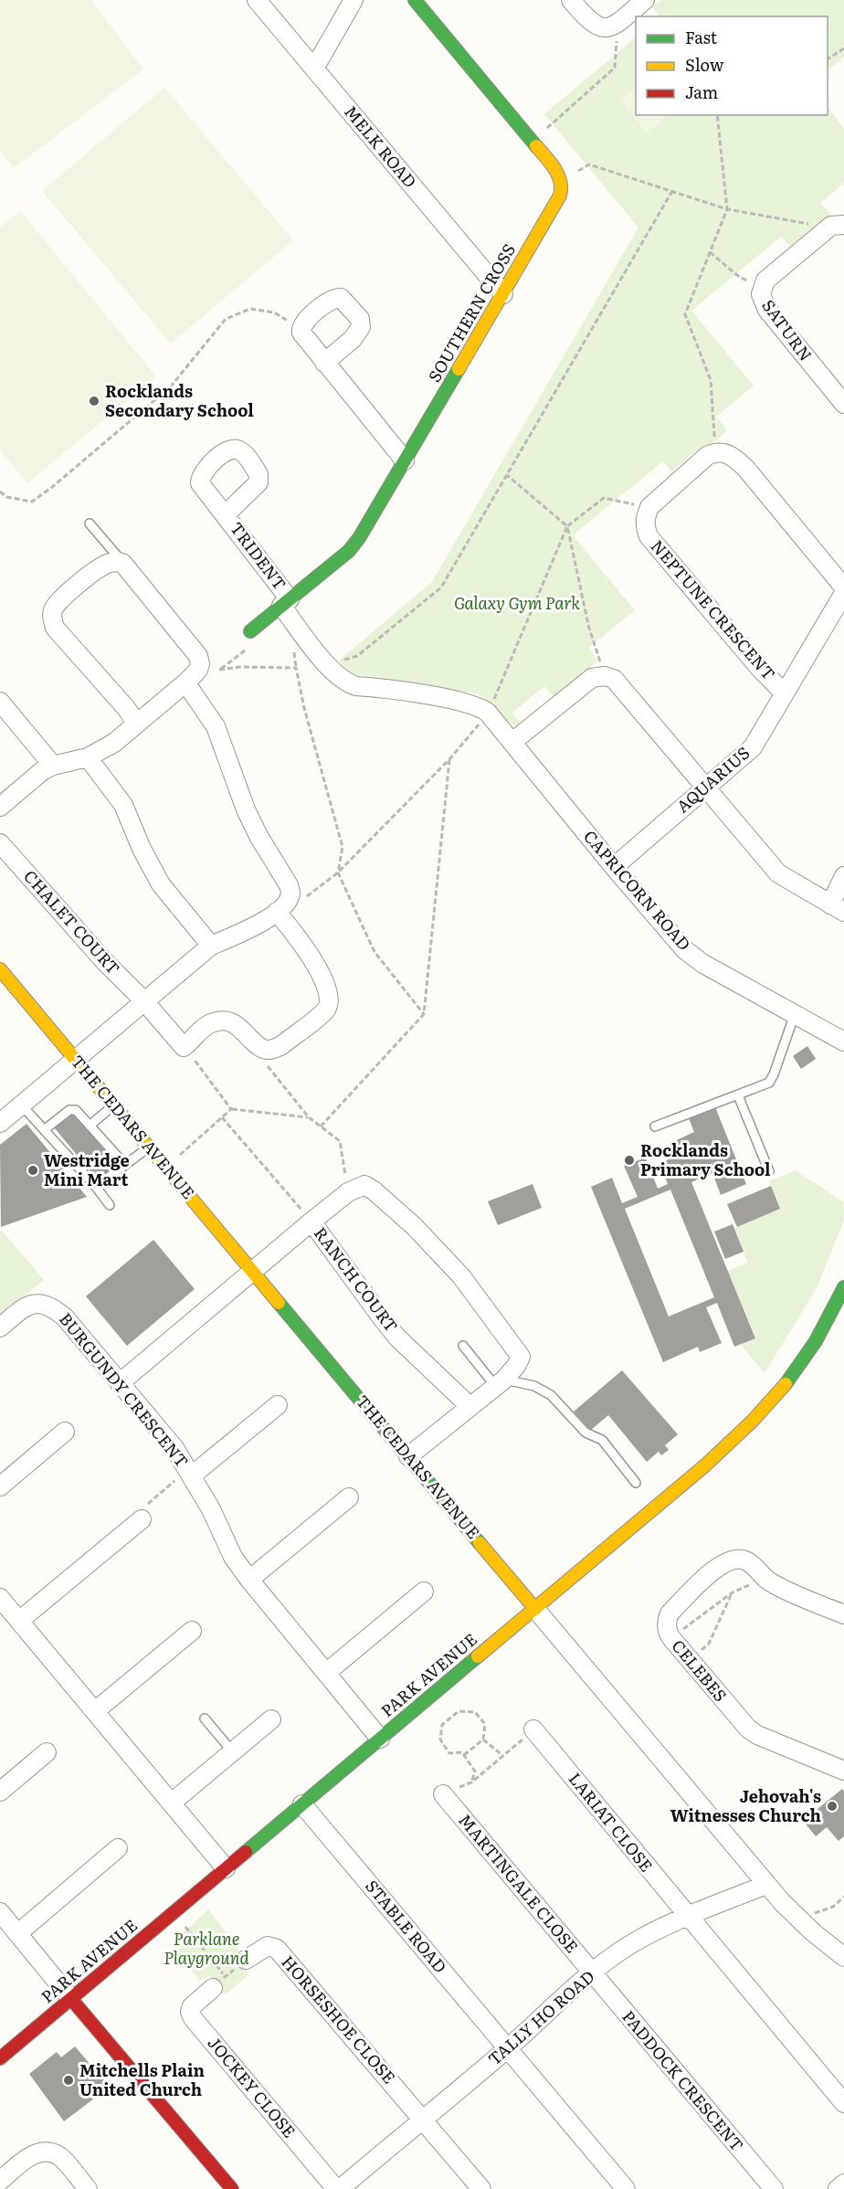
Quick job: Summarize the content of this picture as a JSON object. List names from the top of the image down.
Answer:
{
  "streets": {
    "street": [
      "MELK ROAD",
      "SOUTHERN CROSS",
      "SATURN",
      "TRIDENT",
      "NEPTUNE CRESCENT",
      "AQUARIUS",
      "CAPRICORN ROAD",
      "CHALET COURT",
      "THE CEDARS AVENUE",
      "RANCH COURT",
      "BURGUNDY CRESCENT",
      "CELEBES",
      "PARK AVENUE",
      "LARIAT CLOSE",
      "MARTINGALE CLOSE",
      "STABLE ROAD",
      "TALLY HO ROAD",
      "HORSESHOE CLOSE",
      "PADDOCK CRESCENT",
      "JOCKEY CLOSE"
    ]
  },
  "crossings": [
    ["MELK ROAD", "SOUTHERN CROSS"],
    ["SOUTHERN CROSS", "TRIDENT"],
    ["SOUTHERN CROSS", "CAPRICORN ROAD"],
    ["TRIDENT", "CAPRICORN ROAD"],
    ["NEPTUNE CRESCENT", "AQUARIUS"],
    ["AQUARIUS", "CAPRICORN ROAD"],
    ["THE CEDARS AVENUE", "PARK AVENUE"],
    ["THE CEDARS AVENUE", "TALLY HO ROAD"],
    ["BURGUNDY CRESCENT", "PARK AVENUE"],
    ["PARK AVENUE", "STABLE ROAD"],
    ["LARIAT CLOSE", "TALLY HO ROAD"],
    ["MARTINGALE CLOSE", "TALLY HO ROAD"],
    ["MARTINGALE CLOSE", "PADDOCK CRESCENT"],
    ["STABLE ROAD", "TALLY HO ROAD"],
    ["TALLY HO ROAD", "HORSESHOE CLOSE"],
    ["TALLY HO ROAD", "PADDOCK CRESCENT"],
    ["TALLY HO ROAD", "JOCKEY CLOSE"]
  ],
  "parks": ["Galaxy Gym Park", "Parklane Playground"],
  "places": [
    "Rocklands Secondary School",
    "Rocklands Primary School",
    "Westridge Mini Mart",
    "Jehovah's Witnesses Church",
    "Mitchells Plain United Church"
  ],
  "legend": ["Fast", "Slow", "Jam"]
}
